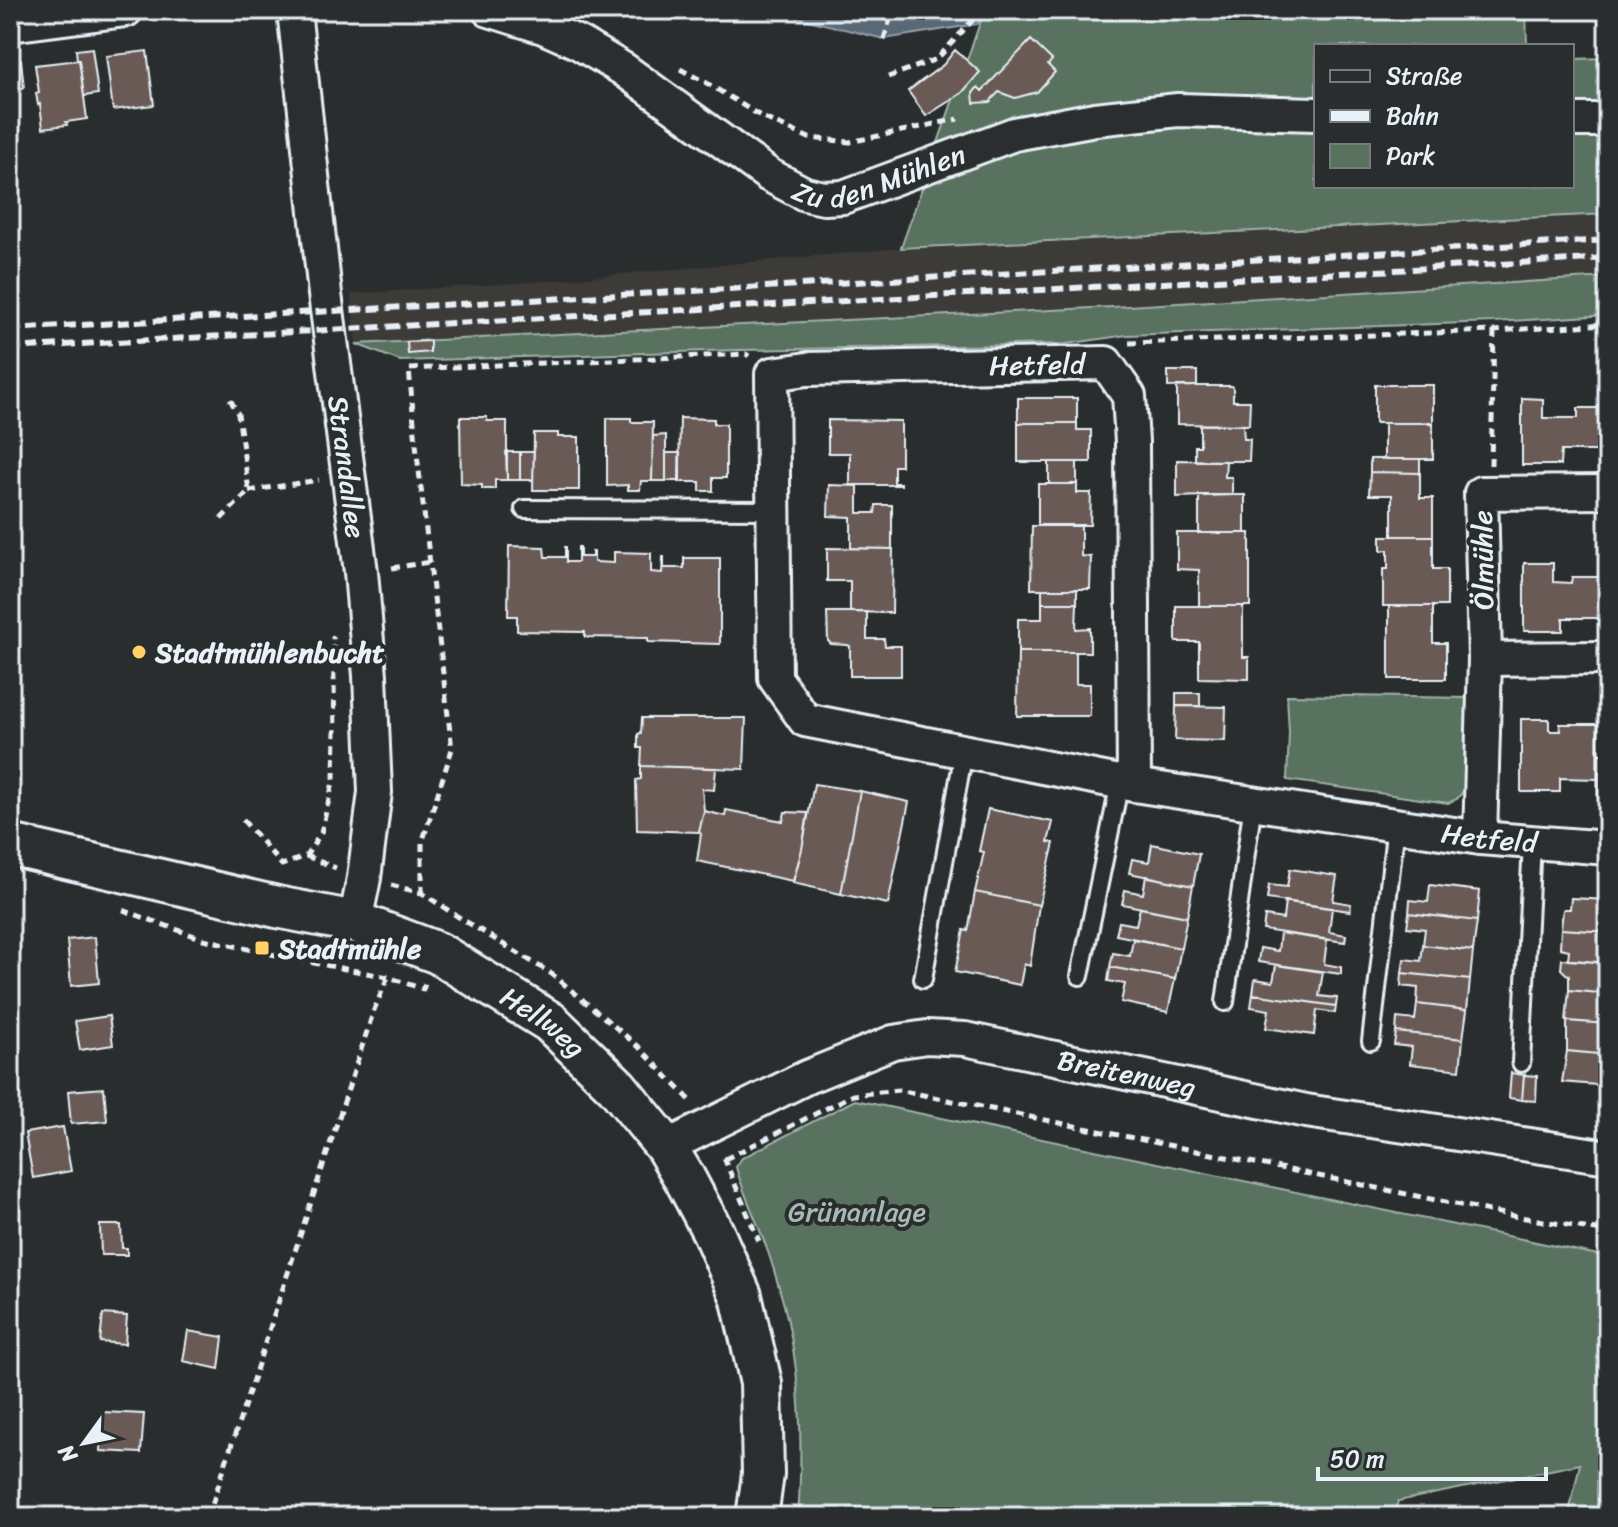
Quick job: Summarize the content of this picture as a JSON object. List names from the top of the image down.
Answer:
{
  "streets": {
    "street": [
      "Zu den Mühlen",
      "Hetfeld",
      "Strandallee",
      "Ölmühle",
      "Hellweg",
      "Breitenweg"
    ]
  },
  "crossings": [
    ["Hetfeld", "Ölmühle"],
    ["Strandallee", "Hellweg"],
    ["Hellweg", "Breitenweg"]
  ],
  "parks": ["Grünanlage"],
  "places": {
    "other": ["Stadtmühlenbucht"],
    "transit": ["Stadtmühle"]
  },
  "legend": ["Straße", "Bahn", "Park"],
  "scale_bar": "50 m",
  "north": "bottom left"
}
